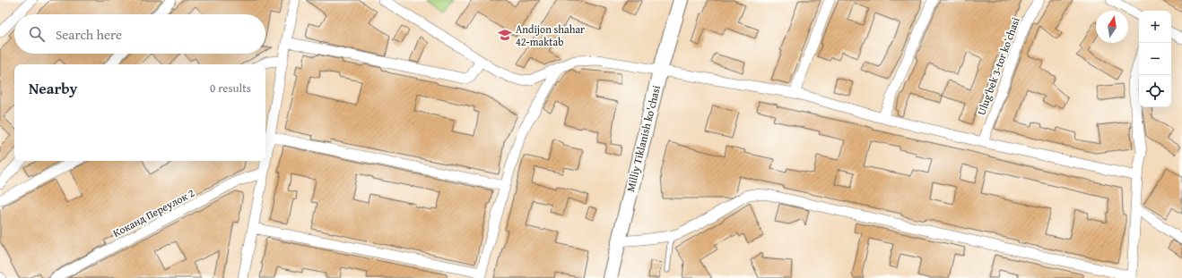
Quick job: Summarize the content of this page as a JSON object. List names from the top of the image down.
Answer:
{
  "streets": {
    "main road": ["Milliy Tiklanish ko'chasi"],
    "street": ["Ulug‘bek 3-tor koʻchasi", "Коканд Πереулок 2"]
  },
  "places": {
    "school or university": ["Andijon shahar 42-maktab"]
  },
  "north": "top",
  "page": {
    "map_buttons": ["+", "−"],
    "search": "Search here",
    "heading": ["Nearby", "0 results"]
  }
}
